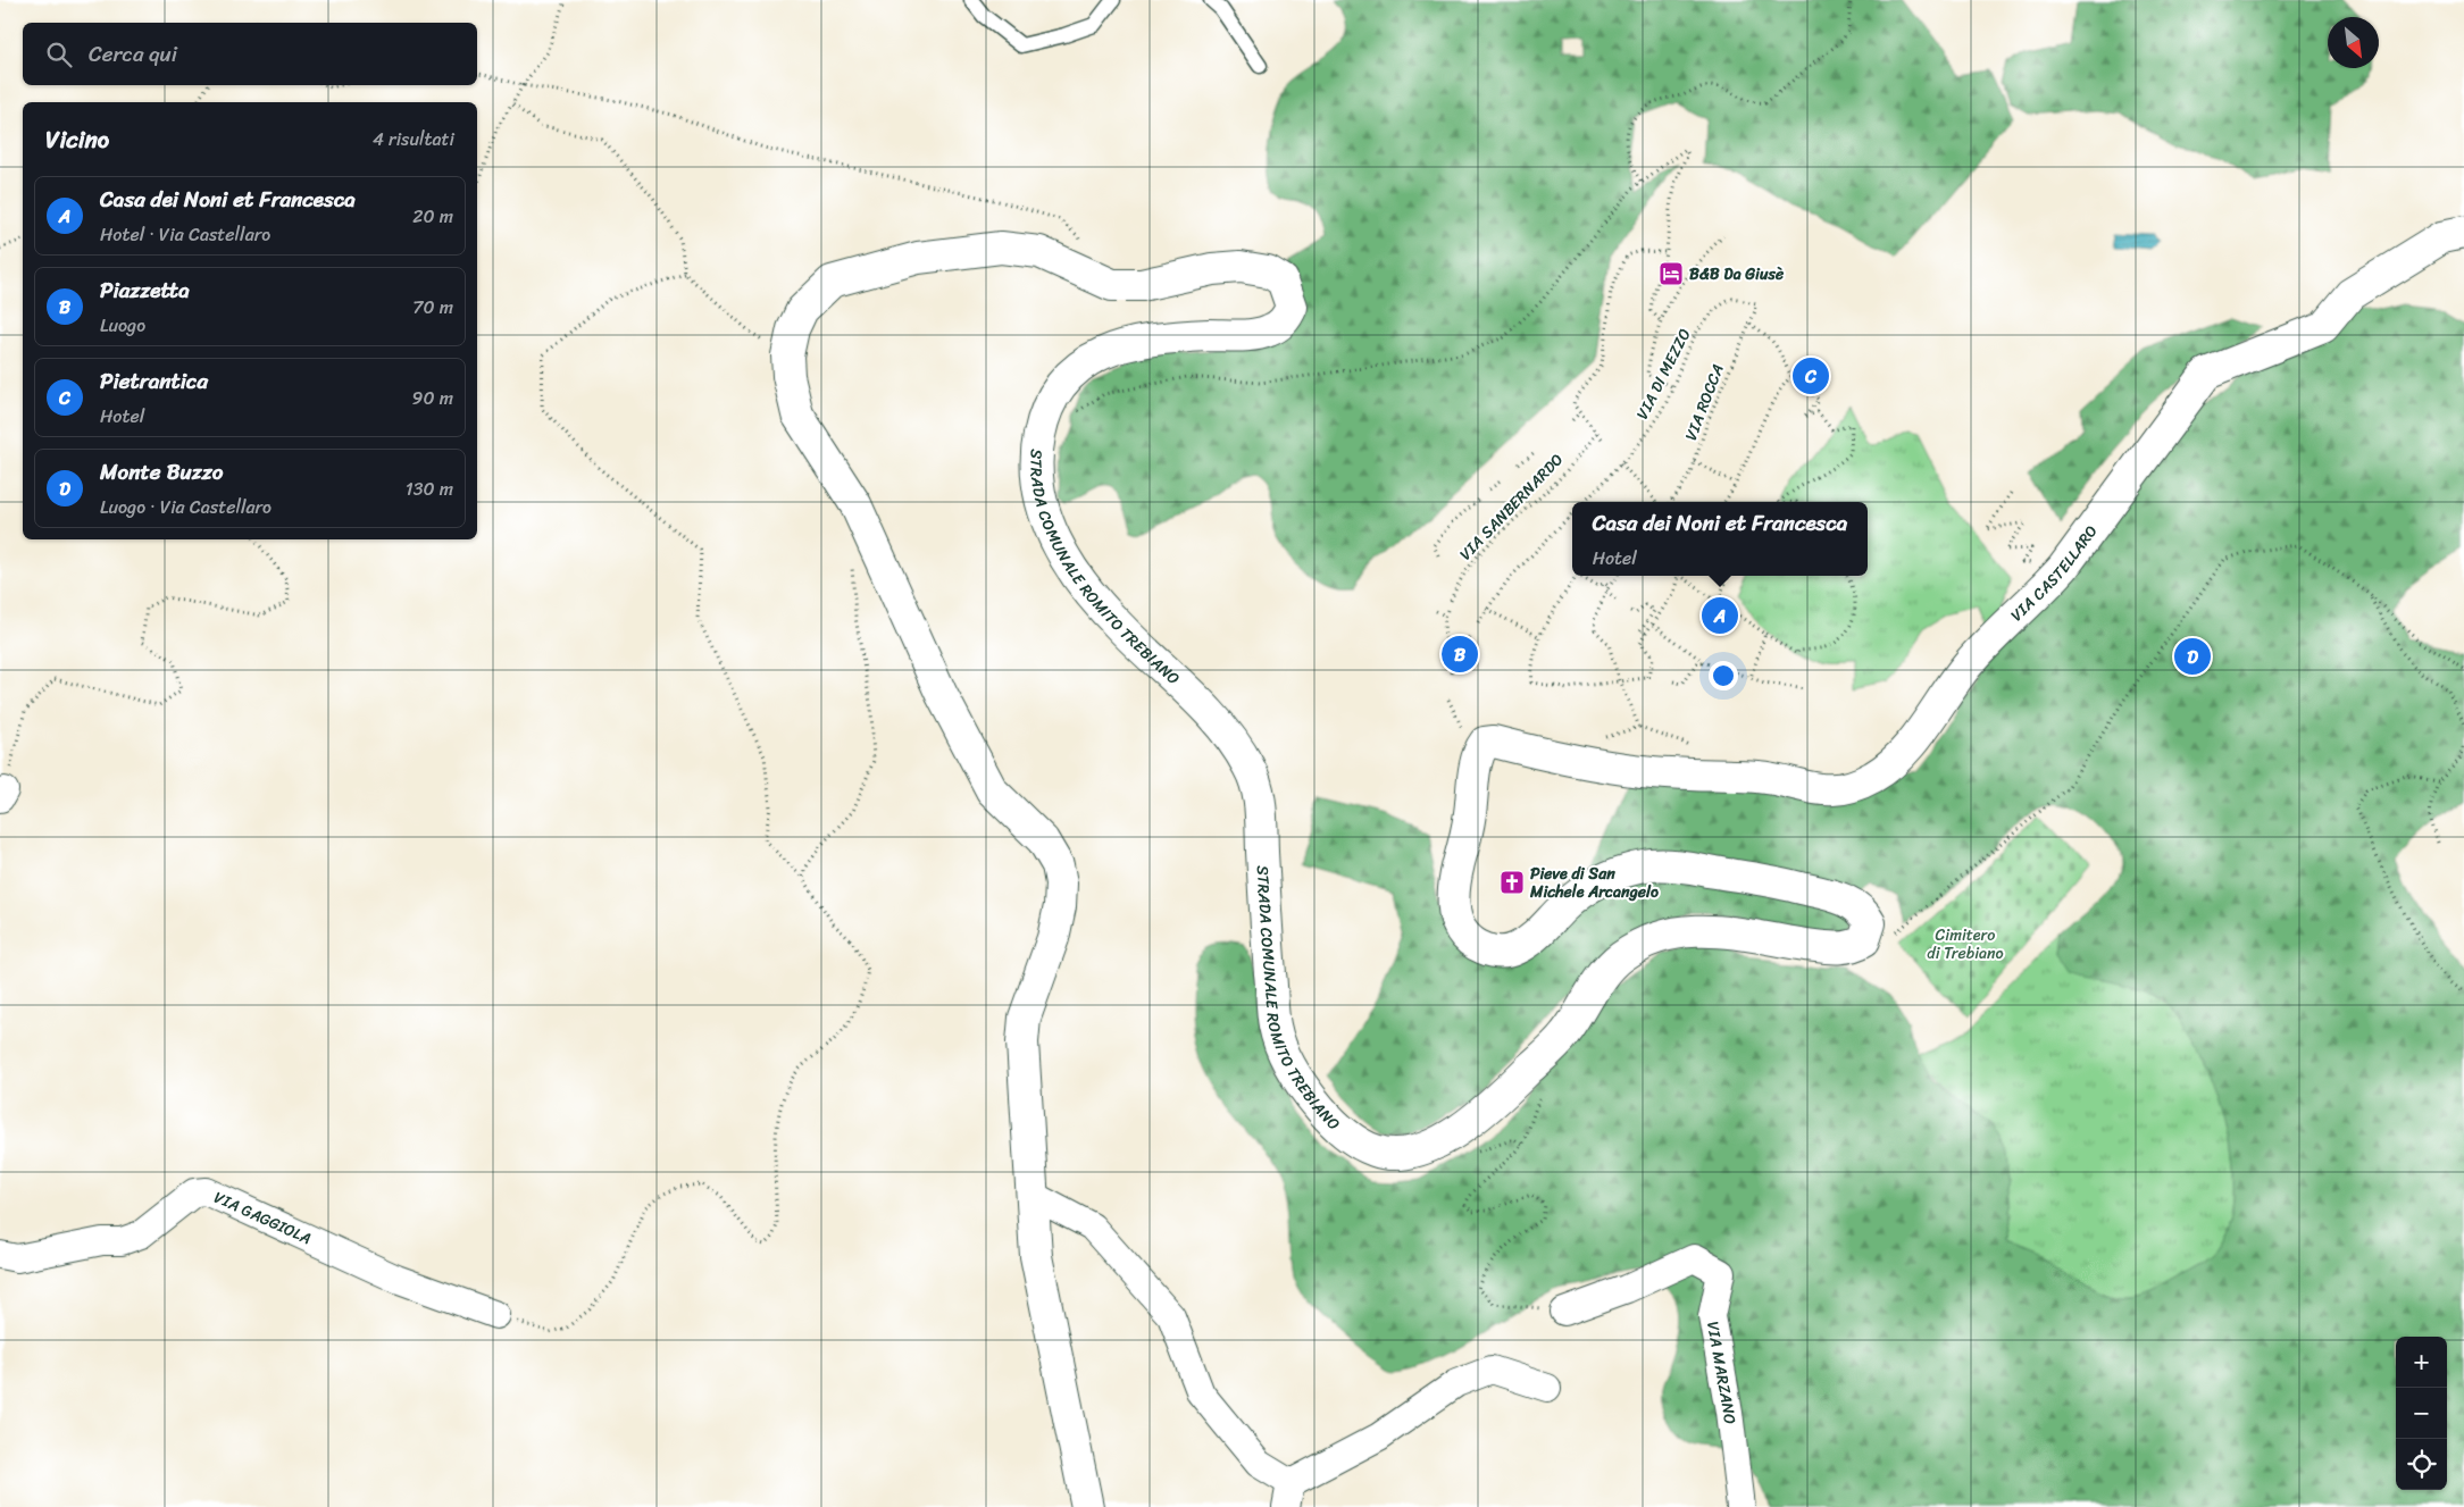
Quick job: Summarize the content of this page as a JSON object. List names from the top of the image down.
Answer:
{
  "streets": {
    "street": [
      "STRADA COMUNALE ROMITO TREBIANO",
      "VIA CASTELLARO",
      "VIA GAGGIOLA",
      "VIA MARZANO"
    ],
    "path": ["VIA DI MEZZO", "VIA ROCCA", "VIA SANBERNARDO"]
  },
  "crossings": [
    ["VIA DI MEZZO", "VIA ROCCA"]
  ],
  "parks": ["Cimitero di Trebiano"],
  "places": {
    "hotel": ["B&B Da Giusè"],
    "church": ["Pieve di San Michele Arcangelo"]
  },
  "north": "bottom right",
  "page": {
    "search": "Cerca qui",
    "heading": ["Vicino", "4 risultati"],
    "list": [
      {
        "mark": "A",
        "name": "Casa dei Noni et Francesca",
        "note": "Hotel · Via Castellaro",
        "value": "20 m"
      },
      {
        "mark": "B",
        "name": "Piazzetta",
        "note": "Luogo",
        "value": "70 m"
      },
      {
        "mark": "C",
        "name": "Pietrantica",
        "note": "Hotel",
        "value": "90 m"
      },
      {
        "mark": "D",
        "name": "Monte Buzzo",
        "note": "Luogo · Via Castellaro",
        "value": "130 m"
      }
    ],
    "pins": [
      "C",
      "A",
      "B",
      "D"
    ],
    "popup": ["Casa dei Noni et Francesca", "Hotel"],
    "map_buttons": ["+", "−"]
  }
}
